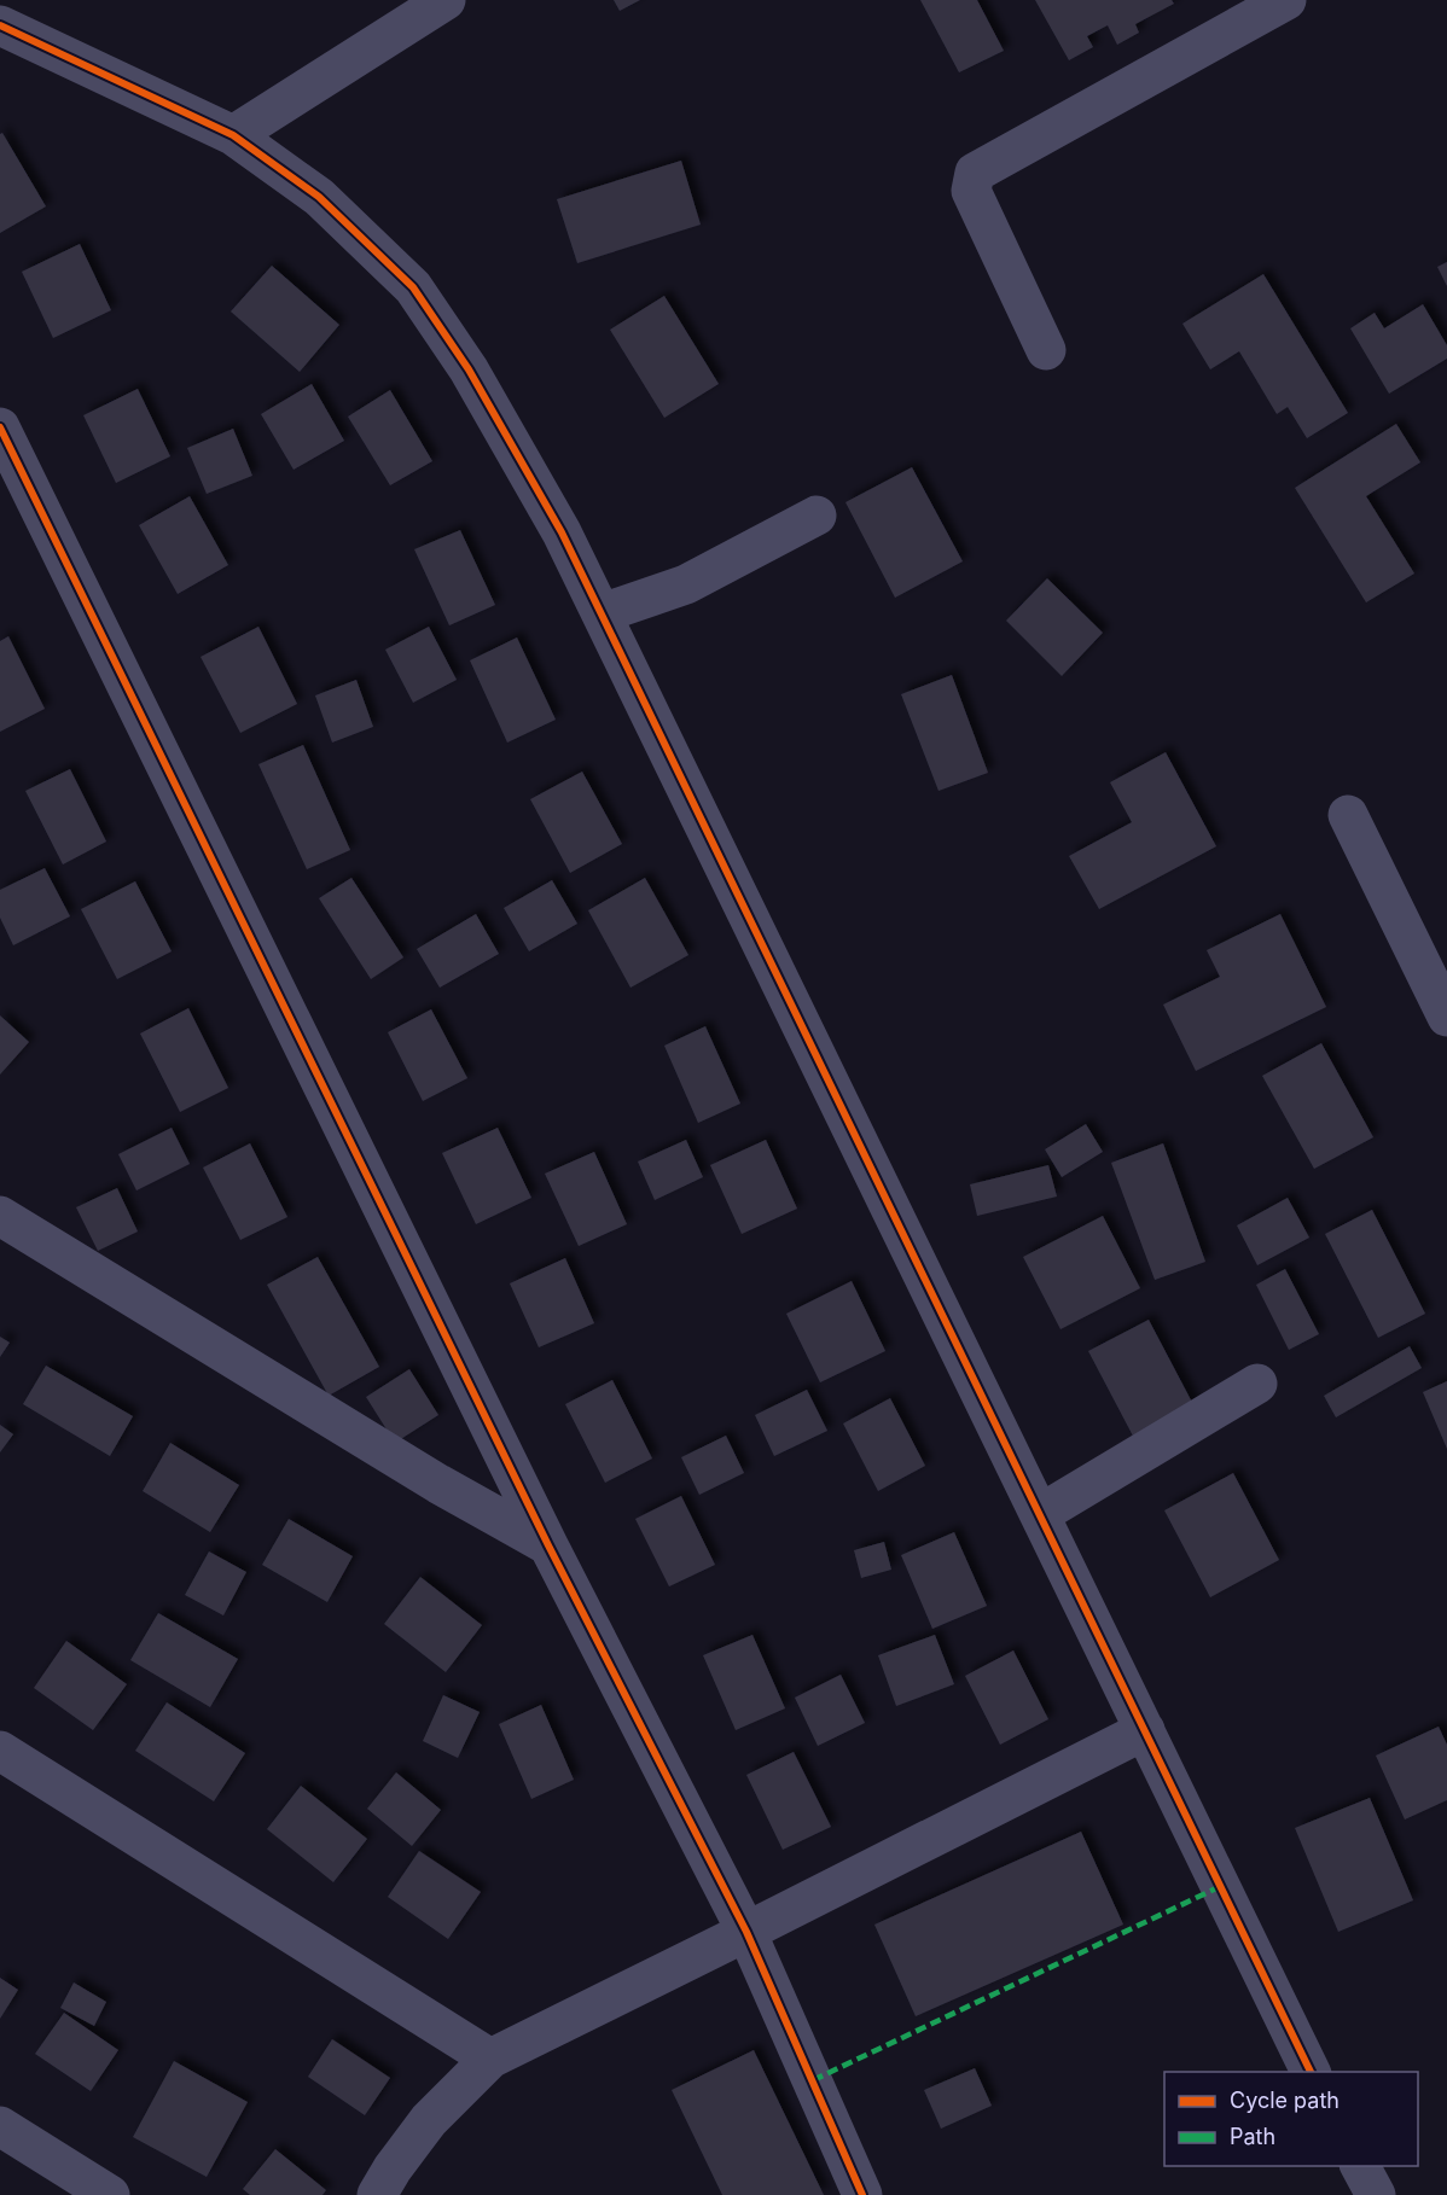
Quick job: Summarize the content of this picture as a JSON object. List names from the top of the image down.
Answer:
{
  "legend": ["Cycle path", "Path"]
}
